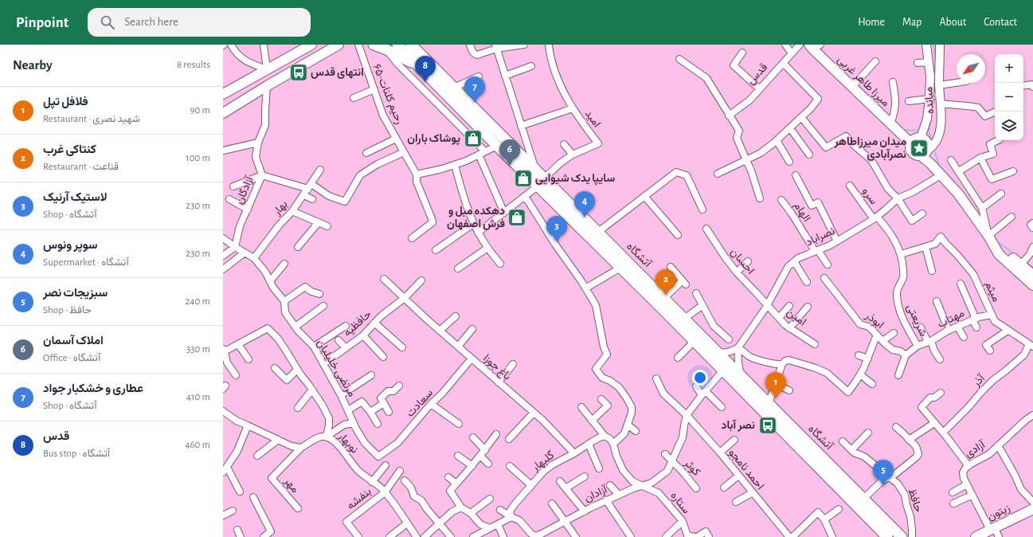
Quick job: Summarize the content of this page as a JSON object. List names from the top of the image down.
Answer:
{
  "streets": {
    "main road": ["میرزا طاهر غربی", "آتشگاه", "زیتون"],
    "street": [
      "قدس",
      "۶۵-رحیم کلنات",
      "میانده",
      "امید",
      "آزادگان",
      "سرو",
      "بهار",
      "الهام",
      "نصراباد",
      "احسان",
      "میثم",
      "امین",
      "مهتاب",
      "ابوذر",
      "شریعتی",
      "حافظیه",
      "باغ جوزا",
      "مرتضی خلیلیان",
      "آذر",
      "سعادت",
      "نوبهار",
      "آزادی",
      "گلبهار",
      "کوثر",
      "احمد نامجو",
      "مهر",
      "آزادان",
      "بنفشه",
      "حافظ",
      "ستاره"
    ]
  },
  "crossings": [
    ["امید", "آتشگاه"],
    ["آزادگان", "مرتضی خلیلیان"],
    ["سرو", "نصراباد"],
    ["سرو", "شریعتی"],
    ["بهار", "مرتضی خلیلیان"],
    ["الهام", "نصراباد"],
    ["نصراباد", "احسان"],
    ["نصراباد", "امین"],
    ["نصراباد", "شریعتی"],
    ["آتشگاه", "آزادان"],
    ["احسان", "امین"],
    ["میثم", "مهتاب"],
    ["میثم", "آذر"],
    ["مهتاب", "ابوذر"],
    ["مهتاب", "شریعتی"],
    ["حافظیه", "باغ جوزا"],
    ["حافظیه", "مرتضی خلیلیان"],
    ["باغ جوزا", "سعادت"],
    ["باغ جوزا", "گلبهار"],
    ["مرتضی خلیلیان", "سعادت"],
    ["نوبهار", "مهر"],
    ["نوبهار", "بنفشه"],
    ["آزادی", "زیتون"],
    ["گلبهار", "آزادان"],
    ["کوثر", "آزادان"],
    ["احمد نامجو", "آزادان"],
    ["آزادان", "ستاره"]
  ],
  "places": {
    "bus stop": ["انتهای قدس", "نصر آباد"],
    "shop": ["پوشاک باران", "سایپا یدک شیوایی", "دهکده مبل و فرش اصفهان"],
    "place": ["میدان میرزاطاهر نصرآبادی"]
  },
  "north": "bottom left",
  "page": {
    "header": "Pinpoint",
    "search": "Search here",
    "nav": [
      "Home",
      "Map",
      "About",
      "Contact"
    ],
    "heading": ["Nearby", "8 results"],
    "map_buttons": ["+", "−"],
    "pins": [
      "8",
      "7",
      "6",
      "4",
      "3",
      "2",
      "1",
      "5"
    ],
    "list": [
      {
        "mark": "1",
        "name": "فلافل تپل",
        "note": "Restaurant · شهید نصری",
        "value": "90 m"
      },
      {
        "mark": "2",
        "name": "کنتاکی غرب",
        "note": "Restaurant · قناعت",
        "value": "100 m"
      },
      {
        "mark": "3",
        "name": "لاستیک آرنیک",
        "note": "Shop · آتشگاه",
        "value": "230 m"
      },
      {
        "mark": "4",
        "name": "سوپر ونوس",
        "note": "Supermarket · آتشگاه",
        "value": "230 m"
      },
      {
        "mark": "5",
        "name": "سبزیجات نصر",
        "note": "Shop · حافظ",
        "value": "240 m"
      },
      {
        "mark": "6",
        "name": "املاک آسمان",
        "note": "Office · آتشگاه",
        "value": "330 m"
      },
      {
        "mark": "7",
        "name": "عطاری و خشکبار جواد",
        "note": "Shop · آتشگاه",
        "value": "410 m"
      },
      {
        "mark": "8",
        "name": "قدس",
        "note": "Bus stop · آتشگاه",
        "value": "460 m"
      }
    ]
  }
}
